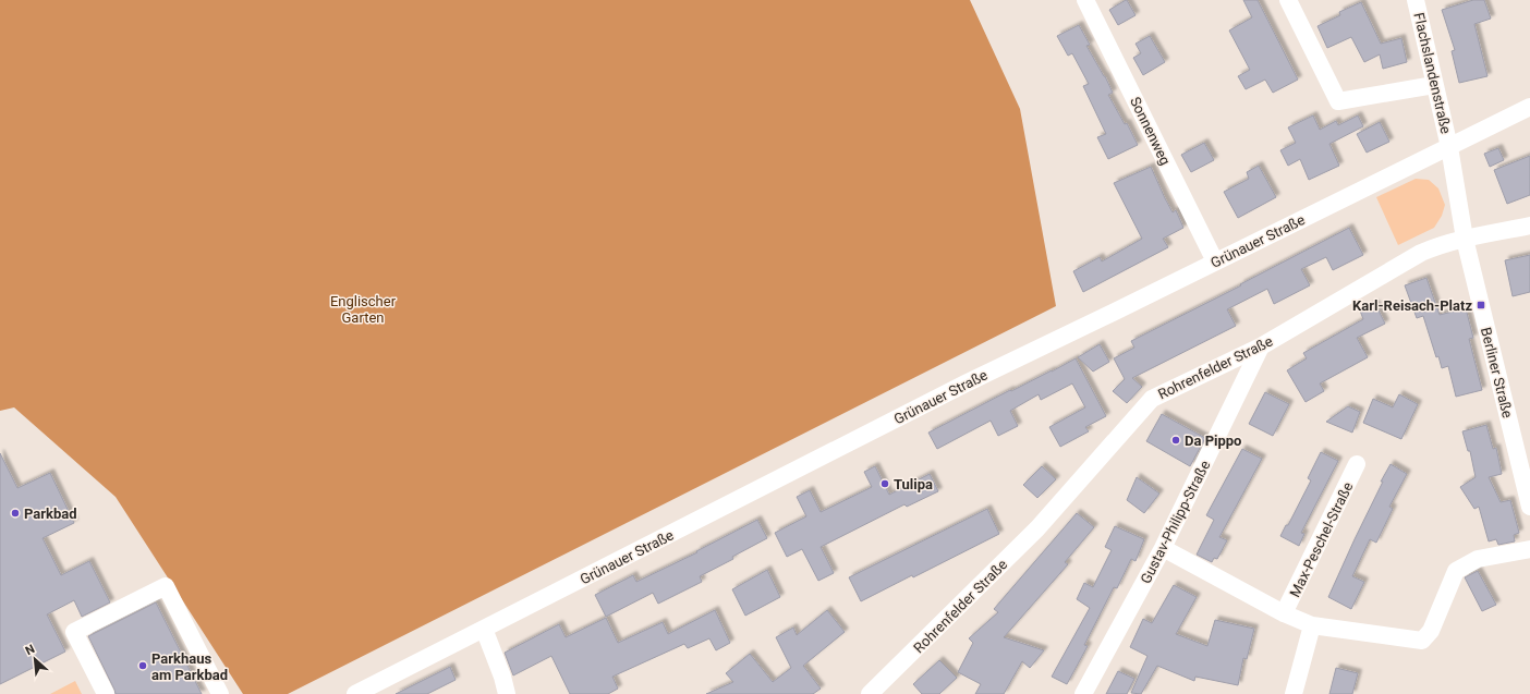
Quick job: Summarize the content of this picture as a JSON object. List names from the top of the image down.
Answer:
{
  "streets": {
    "street": [
      "Flachslandenstraße",
      "Sonnenweg",
      "Grünauer Straße",
      "Rohrenfelder Straße",
      "Berliner Straße",
      "Gustav-Philipp-Straße",
      "Max-Peschel-Straße"
    ]
  },
  "crossings": [
    ["Flachslandenstraße", "Grünauer Straße"],
    ["Sonnenweg", "Grünauer Straße"],
    ["Rohrenfelder Straße", "Berliner Straße"],
    ["Rohrenfelder Straße", "Gustav-Philipp-Straße"],
    ["Gustav-Philipp-Straße", "Max-Peschel-Straße"]
  ],
  "parks": ["Englischer Garten"],
  "places": {
    "transit": ["Karl-Reisach-Platz"],
    "other": [
      "Da Pippo",
      "Tulipa",
      "Parkbad",
      "Parkhaus am Parkbad"
    ]
  },
  "north": "top left"
}
